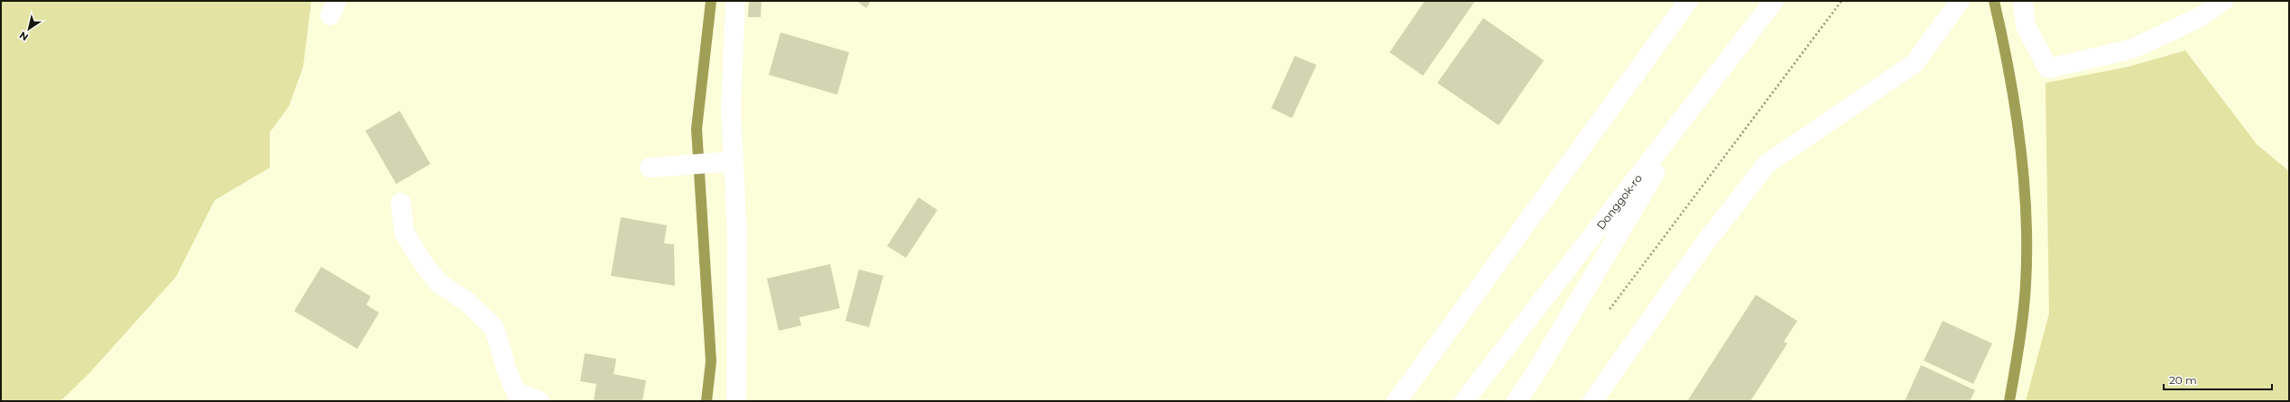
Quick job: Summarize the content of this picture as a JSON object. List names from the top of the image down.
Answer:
{
  "streets": {
    "main road": ["Donggok-ro"]
  },
  "scale_bar": "20 m",
  "north": "bottom left"
}
